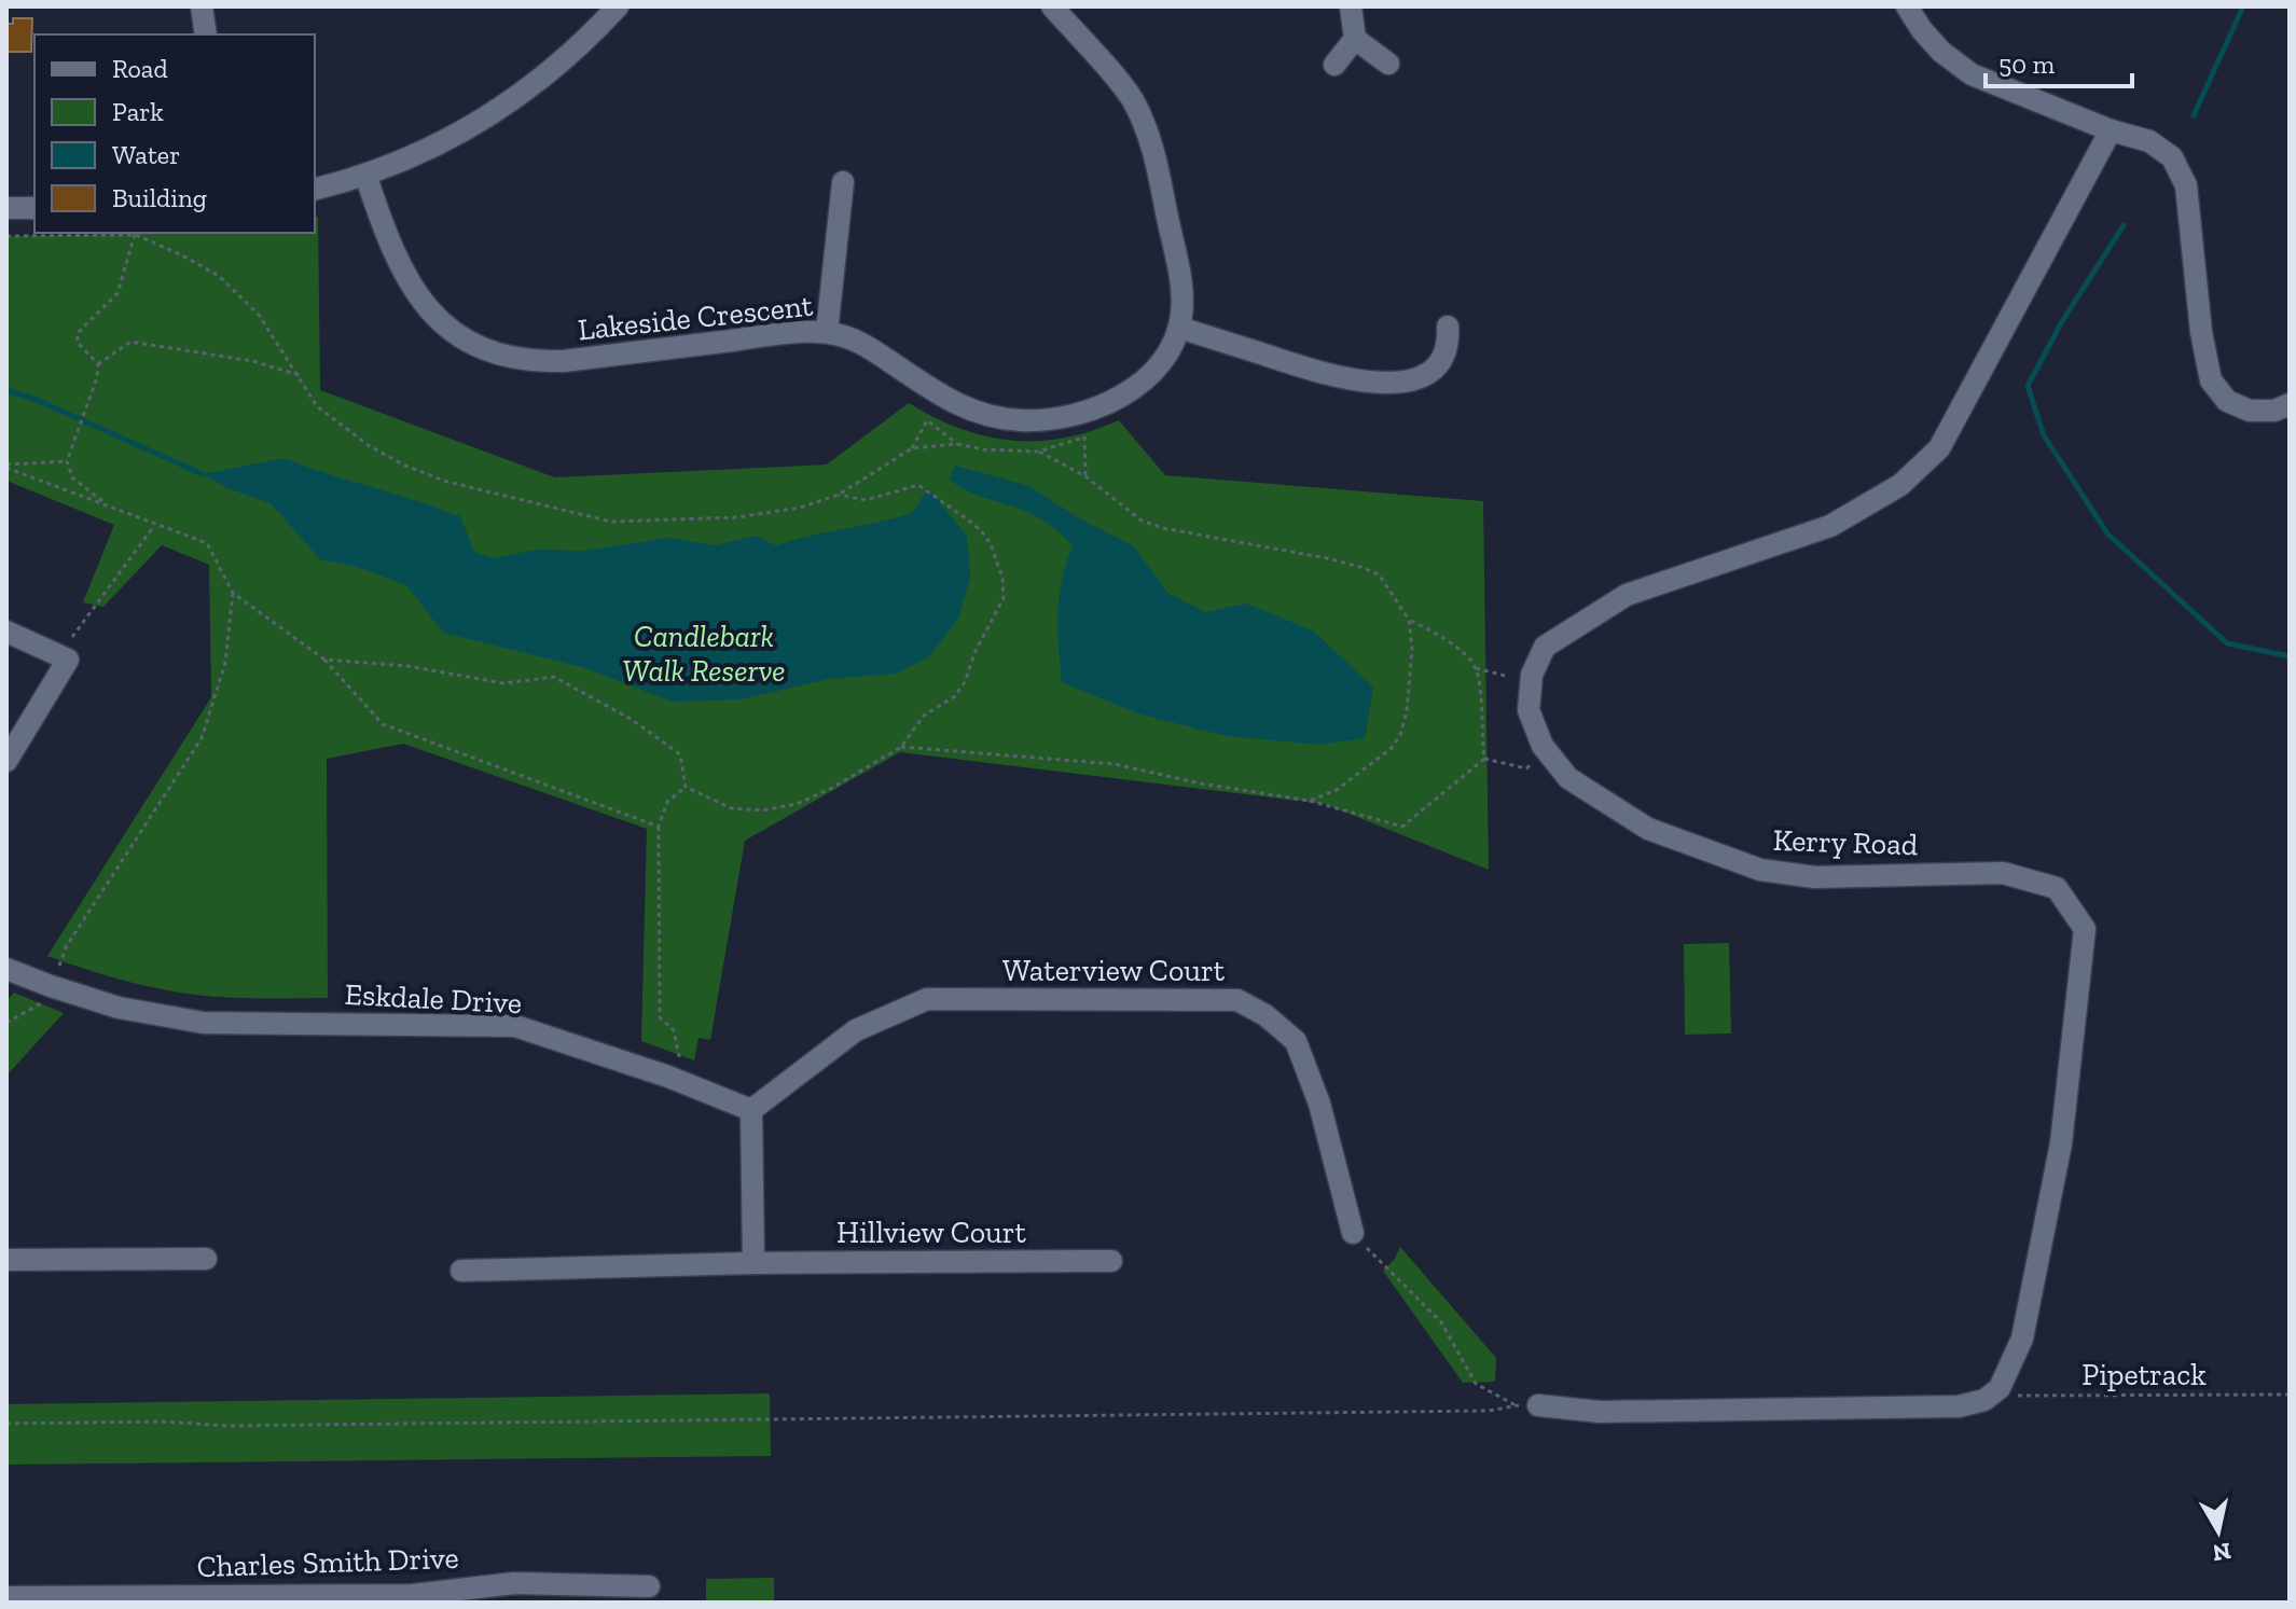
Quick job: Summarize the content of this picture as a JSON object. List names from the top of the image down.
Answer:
{
  "streets": {
    "street": [
      "Lakeside Crescent",
      "Kerry Road",
      "Waterview Court",
      "Eskdale Drive",
      "Hillview Court",
      "Charles Smith Drive"
    ],
    "path": ["Pipetrack"]
  },
  "crossings": [
    ["Kerry Road", "Pipetrack"],
    ["Waterview Court", "Eskdale Drive"]
  ],
  "parks": ["Candlebark Walk Reserve"],
  "legend": [
    "Road",
    "Park",
    "Water",
    "Building"
  ],
  "scale_bar": "50 m",
  "north": "bottom"
}
